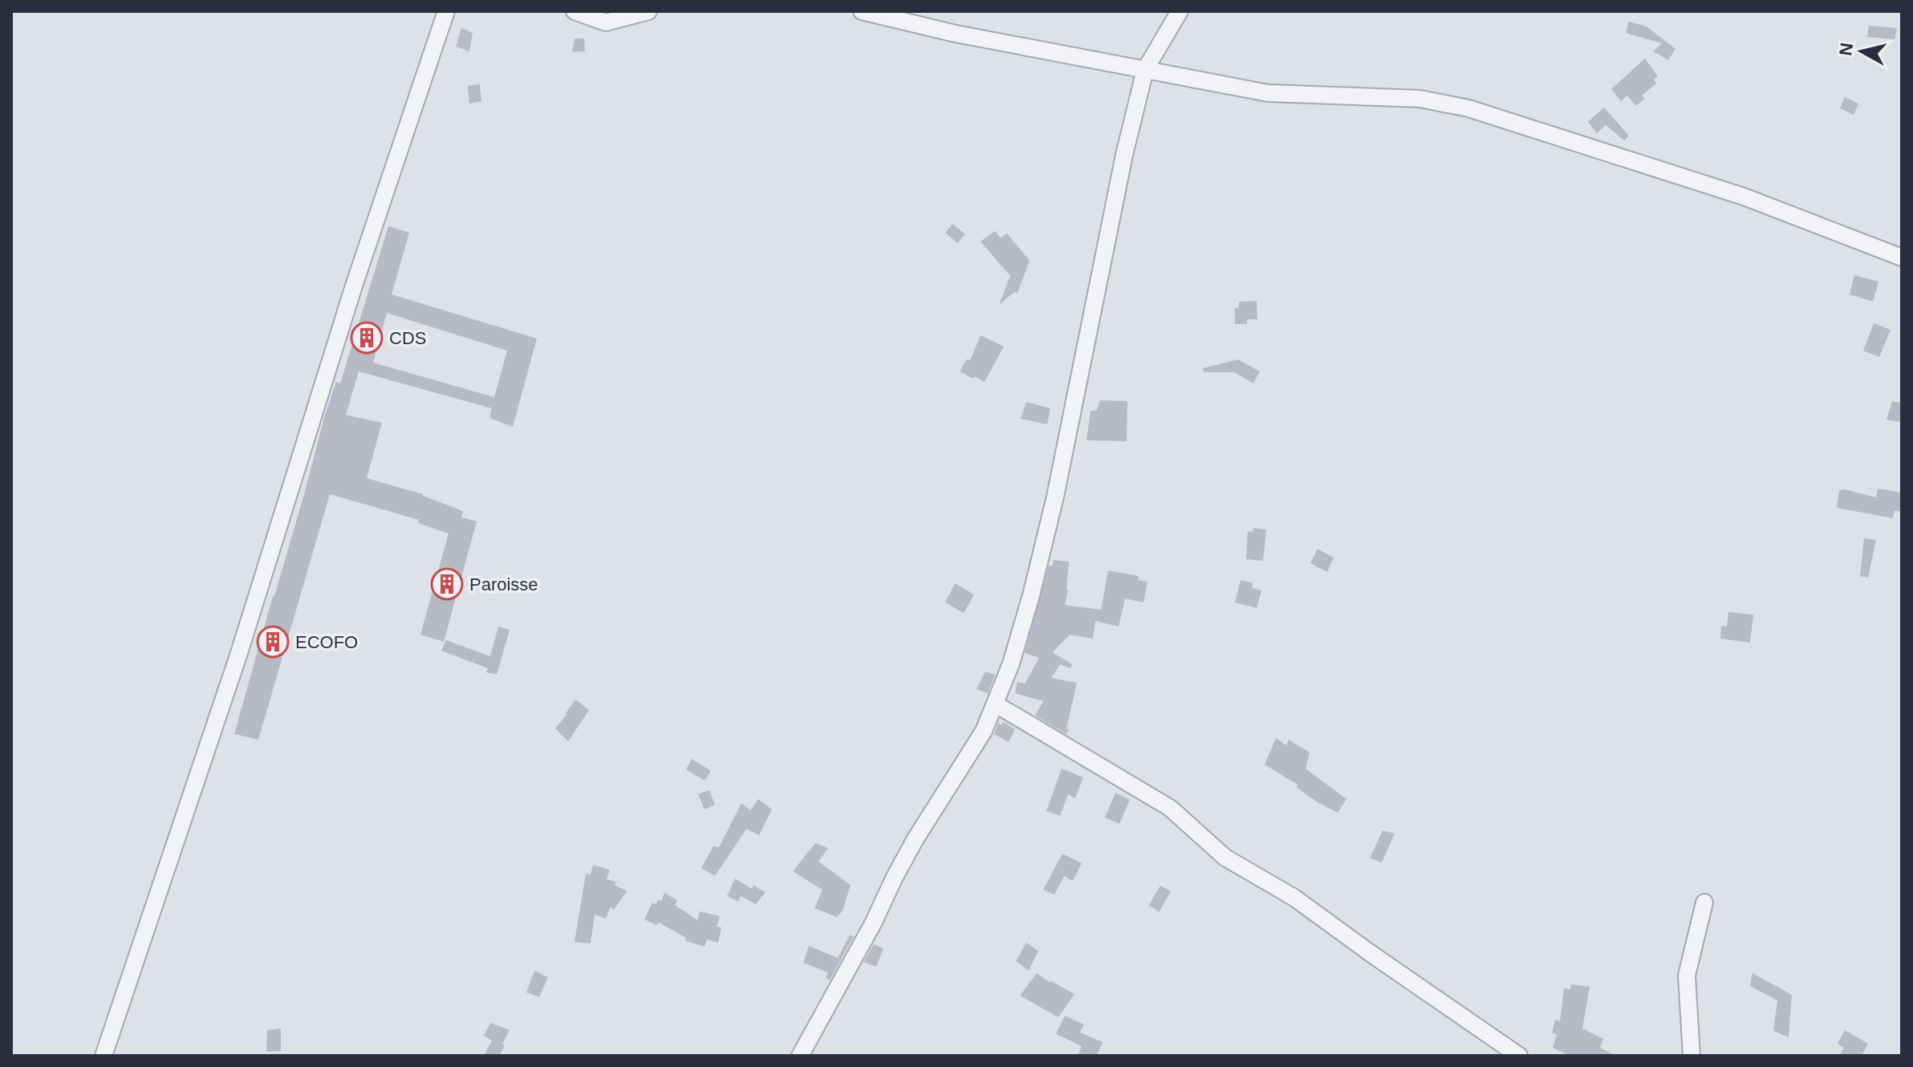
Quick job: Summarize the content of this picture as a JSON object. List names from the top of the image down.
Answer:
{
  "places": {
    "building": ["CDS", "Paroisse", "ECOFO"]
  },
  "north": "left"
}
